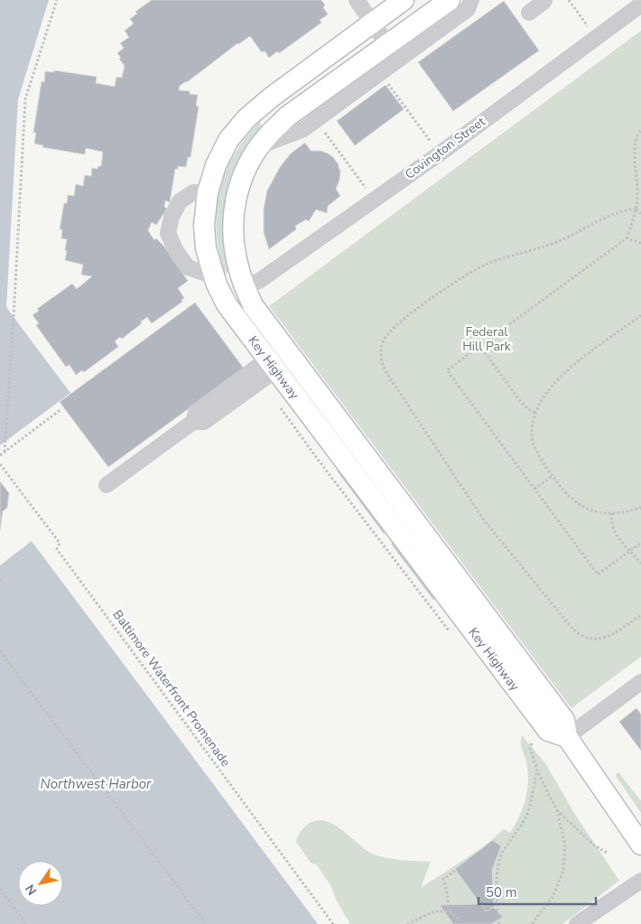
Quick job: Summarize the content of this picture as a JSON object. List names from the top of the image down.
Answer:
{
  "streets": {
    "main road": ["Key Highway"],
    "street": ["Covington Street"],
    "path": ["Baltimore Waterfront Promenade"]
  },
  "crossings": [
    ["Covington Street", "Key Highway"]
  ],
  "water": ["Northwest Harbor"],
  "parks": ["Federal Hill Park"],
  "scale_bar": "50 m",
  "north": "bottom left"
}
